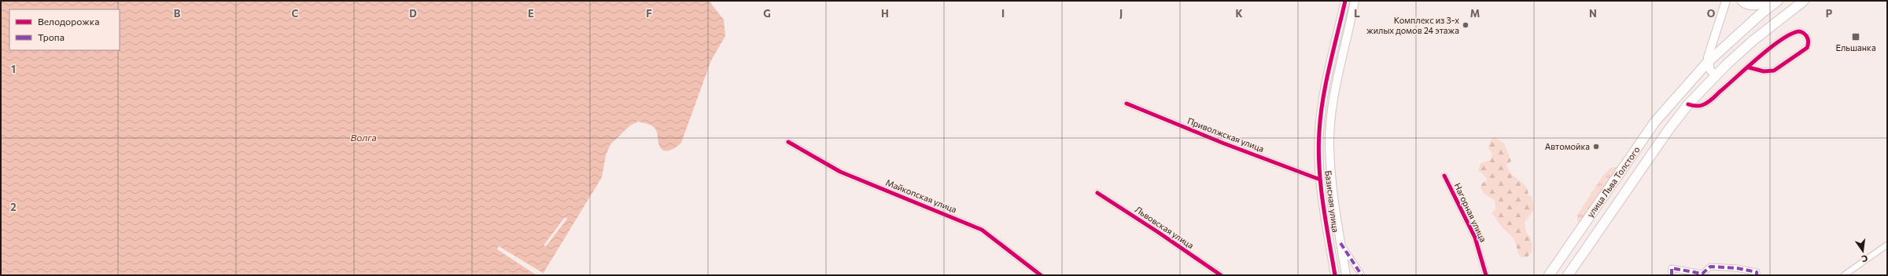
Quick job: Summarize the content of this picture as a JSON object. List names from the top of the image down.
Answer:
{
  "streets": {
    "main road": ["улица Льва Толстого"],
    "street": [
      "Приволжская улица",
      "Майкопская улица",
      "Базисная улица",
      "Нагорная улица",
      "Львовская улица"
    ]
  },
  "crossings": [
    ["Приволжская улица", "Базисная улица"]
  ],
  "water": ["Волга"],
  "places": {
    "other": ["Комплекс из 3-х жилых домов 24 этажа", "Автомойка"],
    "transit": ["Ельшанка"]
  },
  "legend": ["Велодорожка", "Тропа"],
  "north": "bottom",
  "grid": {
    "columns": [
      "B",
      "C",
      "D",
      "E",
      "F",
      "G",
      "H",
      "I",
      "J",
      "K",
      "L",
      "M",
      "N",
      "O",
      "P"
    ],
    "rows": ["1", "2"]
  }
}
